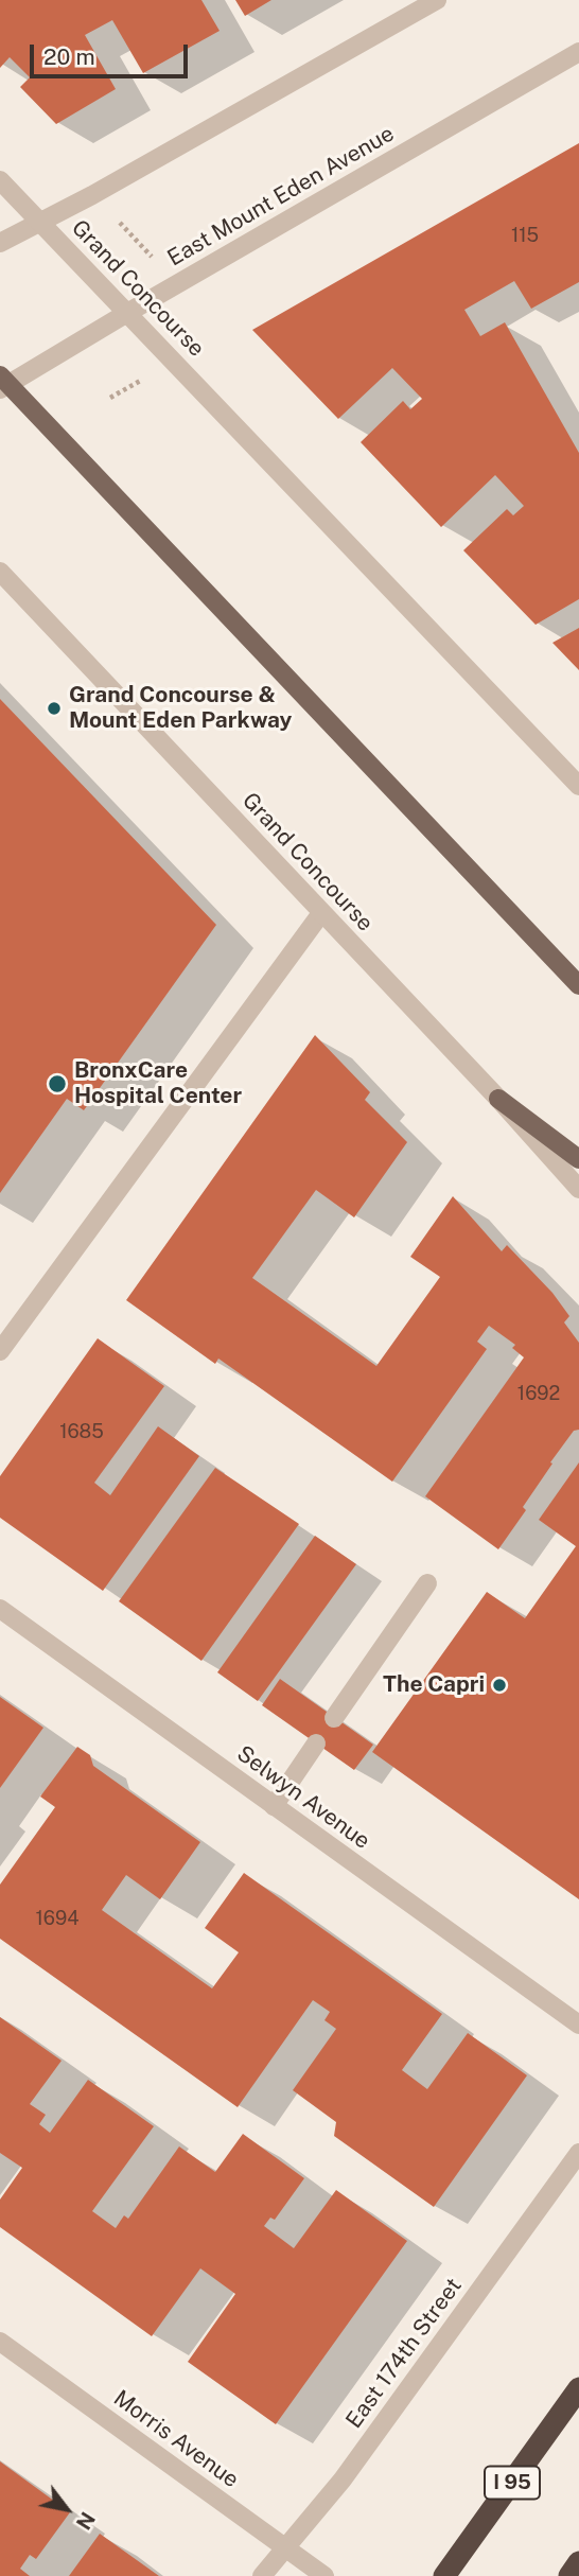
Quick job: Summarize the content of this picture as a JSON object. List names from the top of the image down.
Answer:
{
  "streets": {
    "highway": ["I 95"],
    "street": [
      "East Mount Eden Avenue",
      "Grand Concourse",
      "Selwyn Avenue",
      "East 174th Street",
      "Morris Avenue"
    ]
  },
  "crossings": [
    ["East Mount Eden Avenue", "Grand Concourse"],
    ["East 174th Street", "Morris Avenue"]
  ],
  "places": ["Grand Concourse & Mount Eden Parkway", "BronxCare Hospital Center", "The Capri"],
  "house_numbers": [
    "115",
    "1692",
    "1685",
    "1694"
  ],
  "scale_bar": "20 m",
  "north": "bottom right"
}
